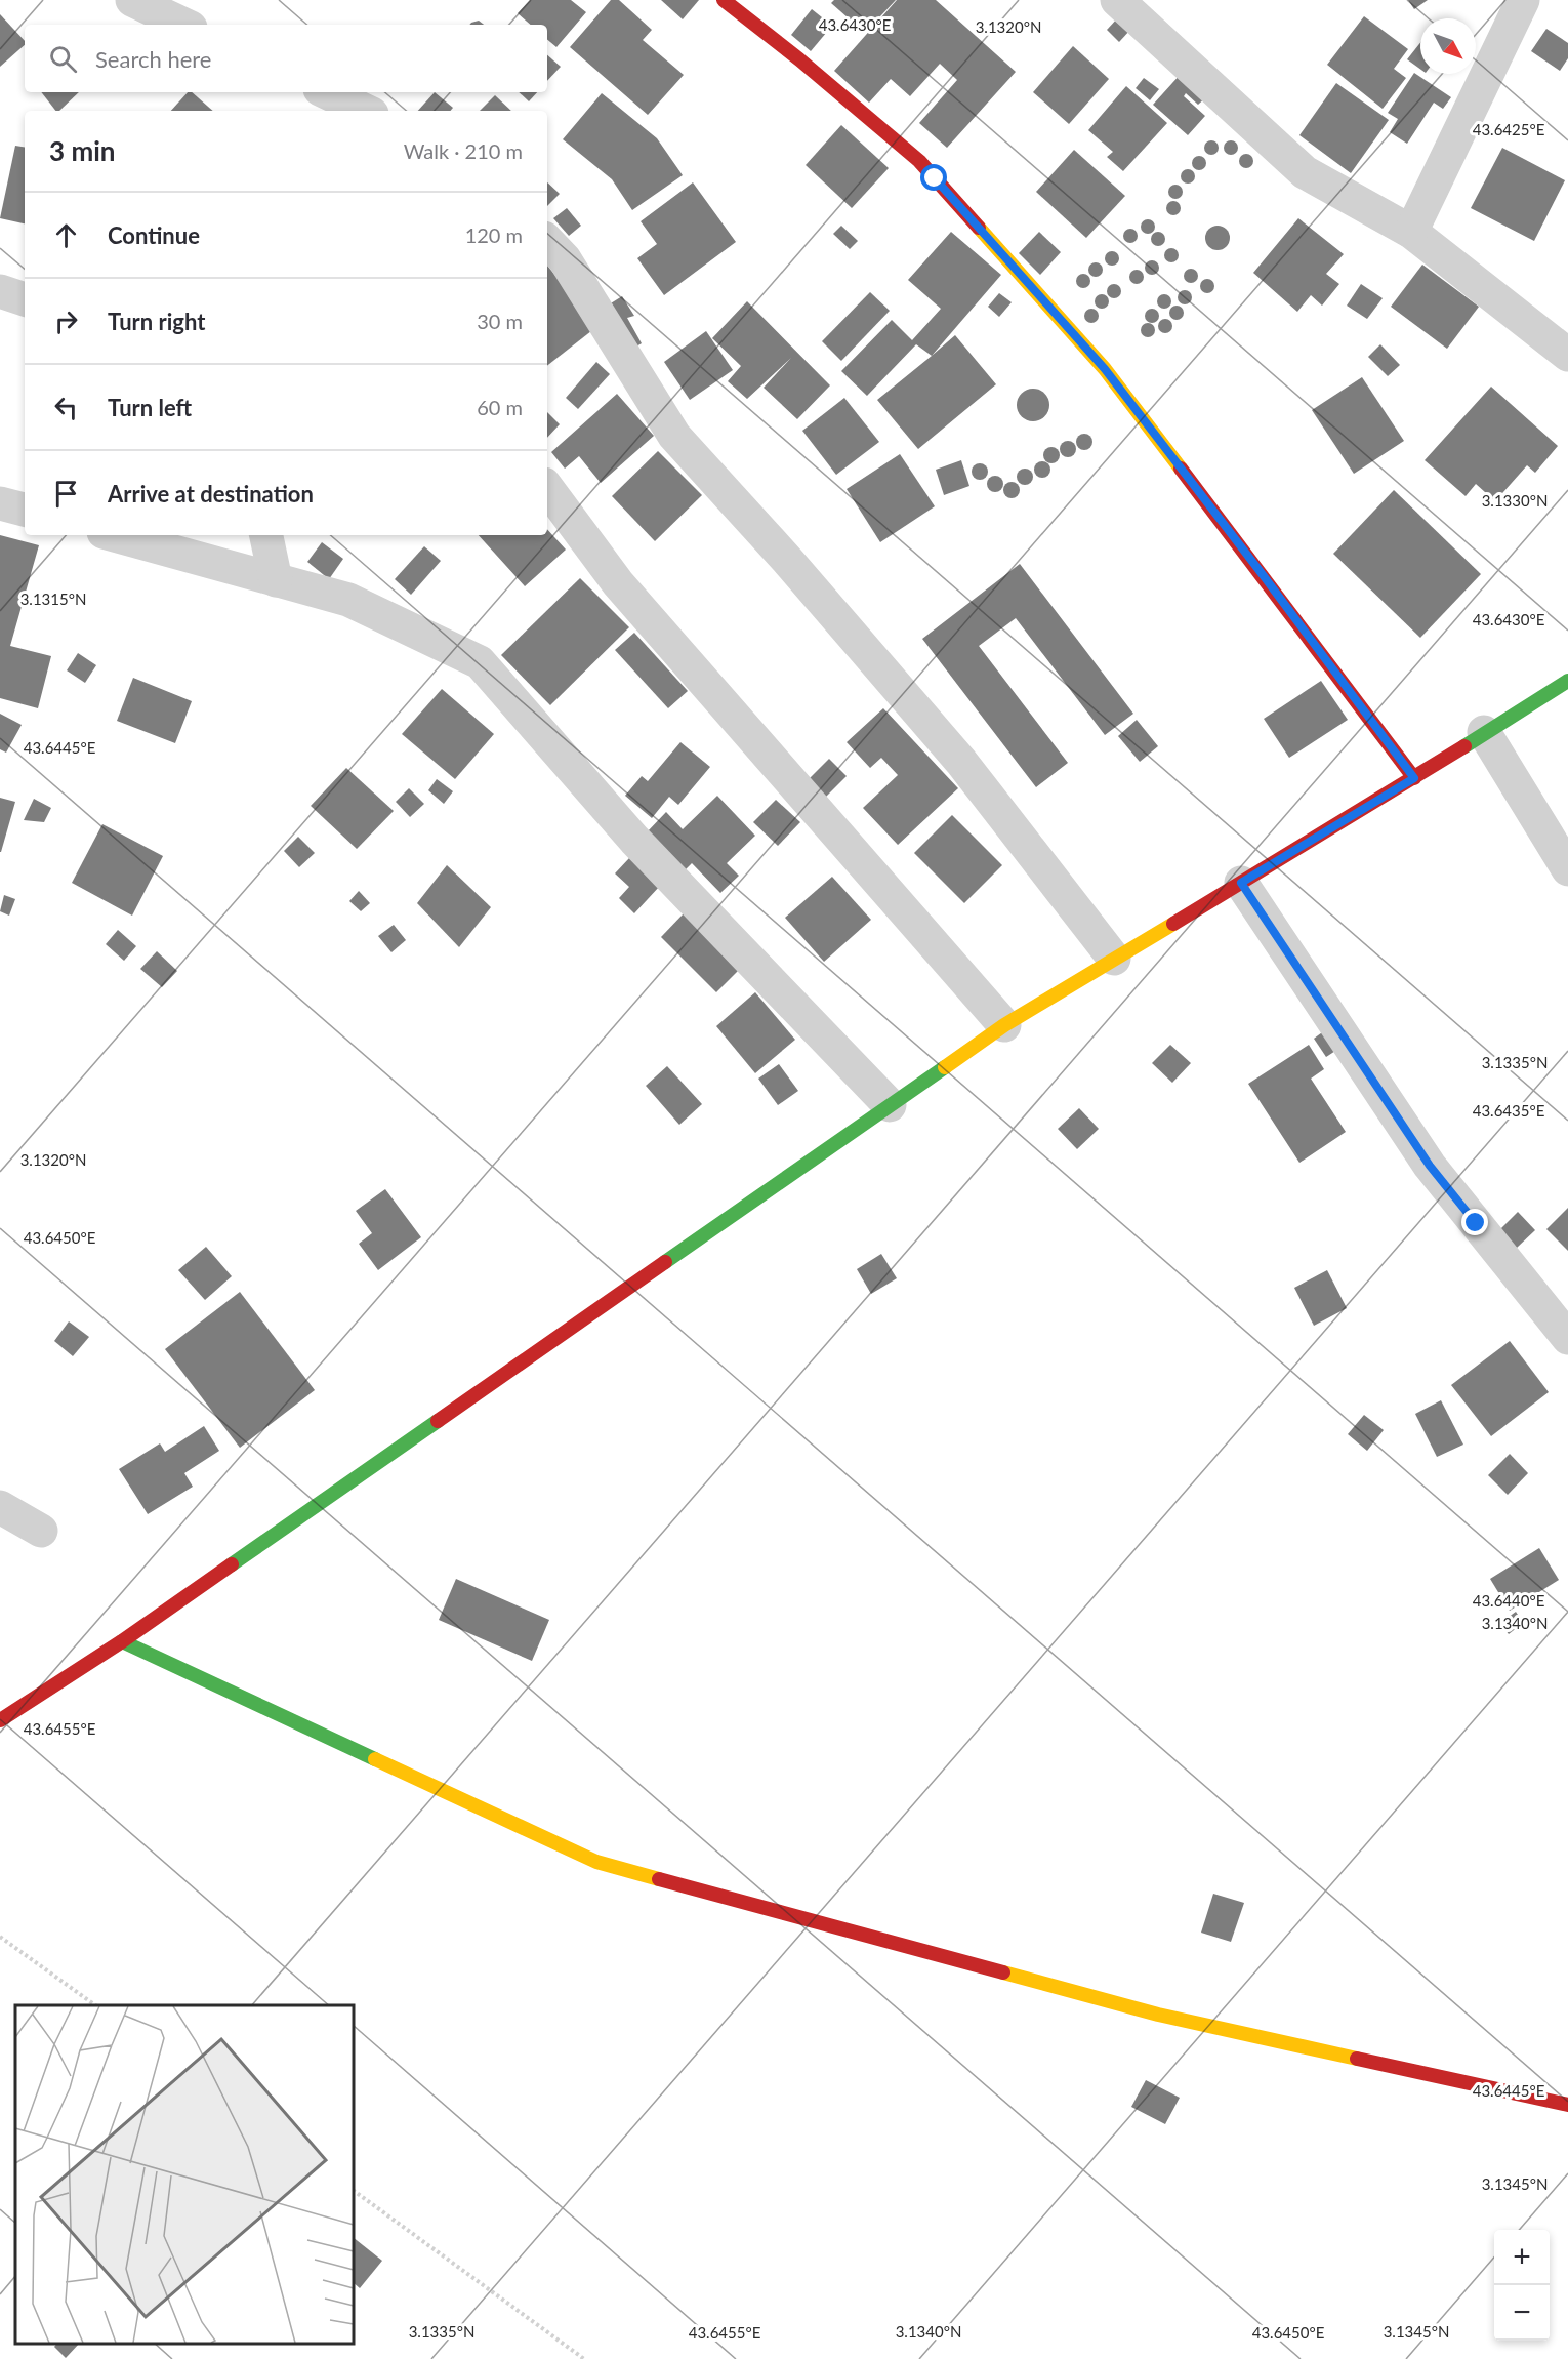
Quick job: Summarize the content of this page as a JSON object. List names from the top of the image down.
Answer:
{
  "north": "bottom right",
  "page": {
    "search": "Search here",
    "heading": ["3 min", "Walk · 210 m"],
    "list": [
      ["Continue", "120 m"],
      ["Turn right", "30 m"],
      ["Turn left", "60 m"],
      "Arrive at destination"
    ],
    "map_buttons": ["+", "−"]
  },
  "coordinates": [
    "43.6430°E",
    "3.1320°N",
    "43.6425°E",
    "3.1330°N",
    "3.1315°N",
    "43.6445°E",
    "3.1335°N",
    "43.6435°E",
    "43.6450°E",
    "43.6440°E",
    "3.1340°N",
    "43.6455°E",
    "3.1345°N"
  ]
}
